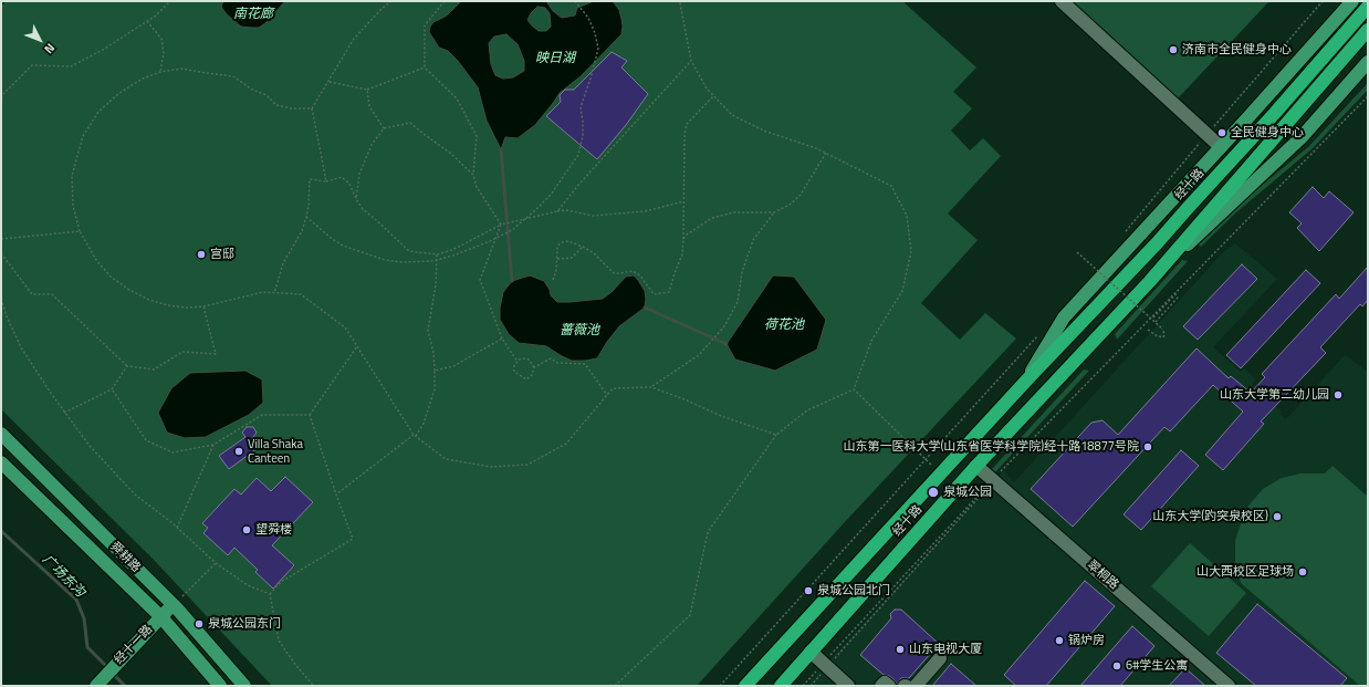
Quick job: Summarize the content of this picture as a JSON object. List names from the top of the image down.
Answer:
{
  "streets": {
    "highway": ["经十路"],
    "main road": ["舜耕路", "经十一路"],
    "street": ["翠桐路"]
  },
  "crossings": [
    ["经十路", "翠桐路"],
    ["舜耕路", "经十一路"]
  ],
  "water": [
    "南花廊",
    "映日湖",
    "荷花池",
    "蔷薇池",
    "广场东沟"
  ],
  "places": [
    "济南市全民健身中心",
    "全民健身中心",
    "宫邸",
    "山东大学第二幼儿园",
    "山东第一医科大学(山东省医学科学院)经十路18877号院",
    "Villa Shaka Canteen",
    "泉城公园",
    "山东大学(趵突泉校区)",
    "望舜楼",
    "山大西校区足球场",
    "泉城公园北门",
    "泉城公园东门",
    "锅炉房",
    "山东电视大厦",
    "6#学生公寓"
  ],
  "north": "bottom right"
}
